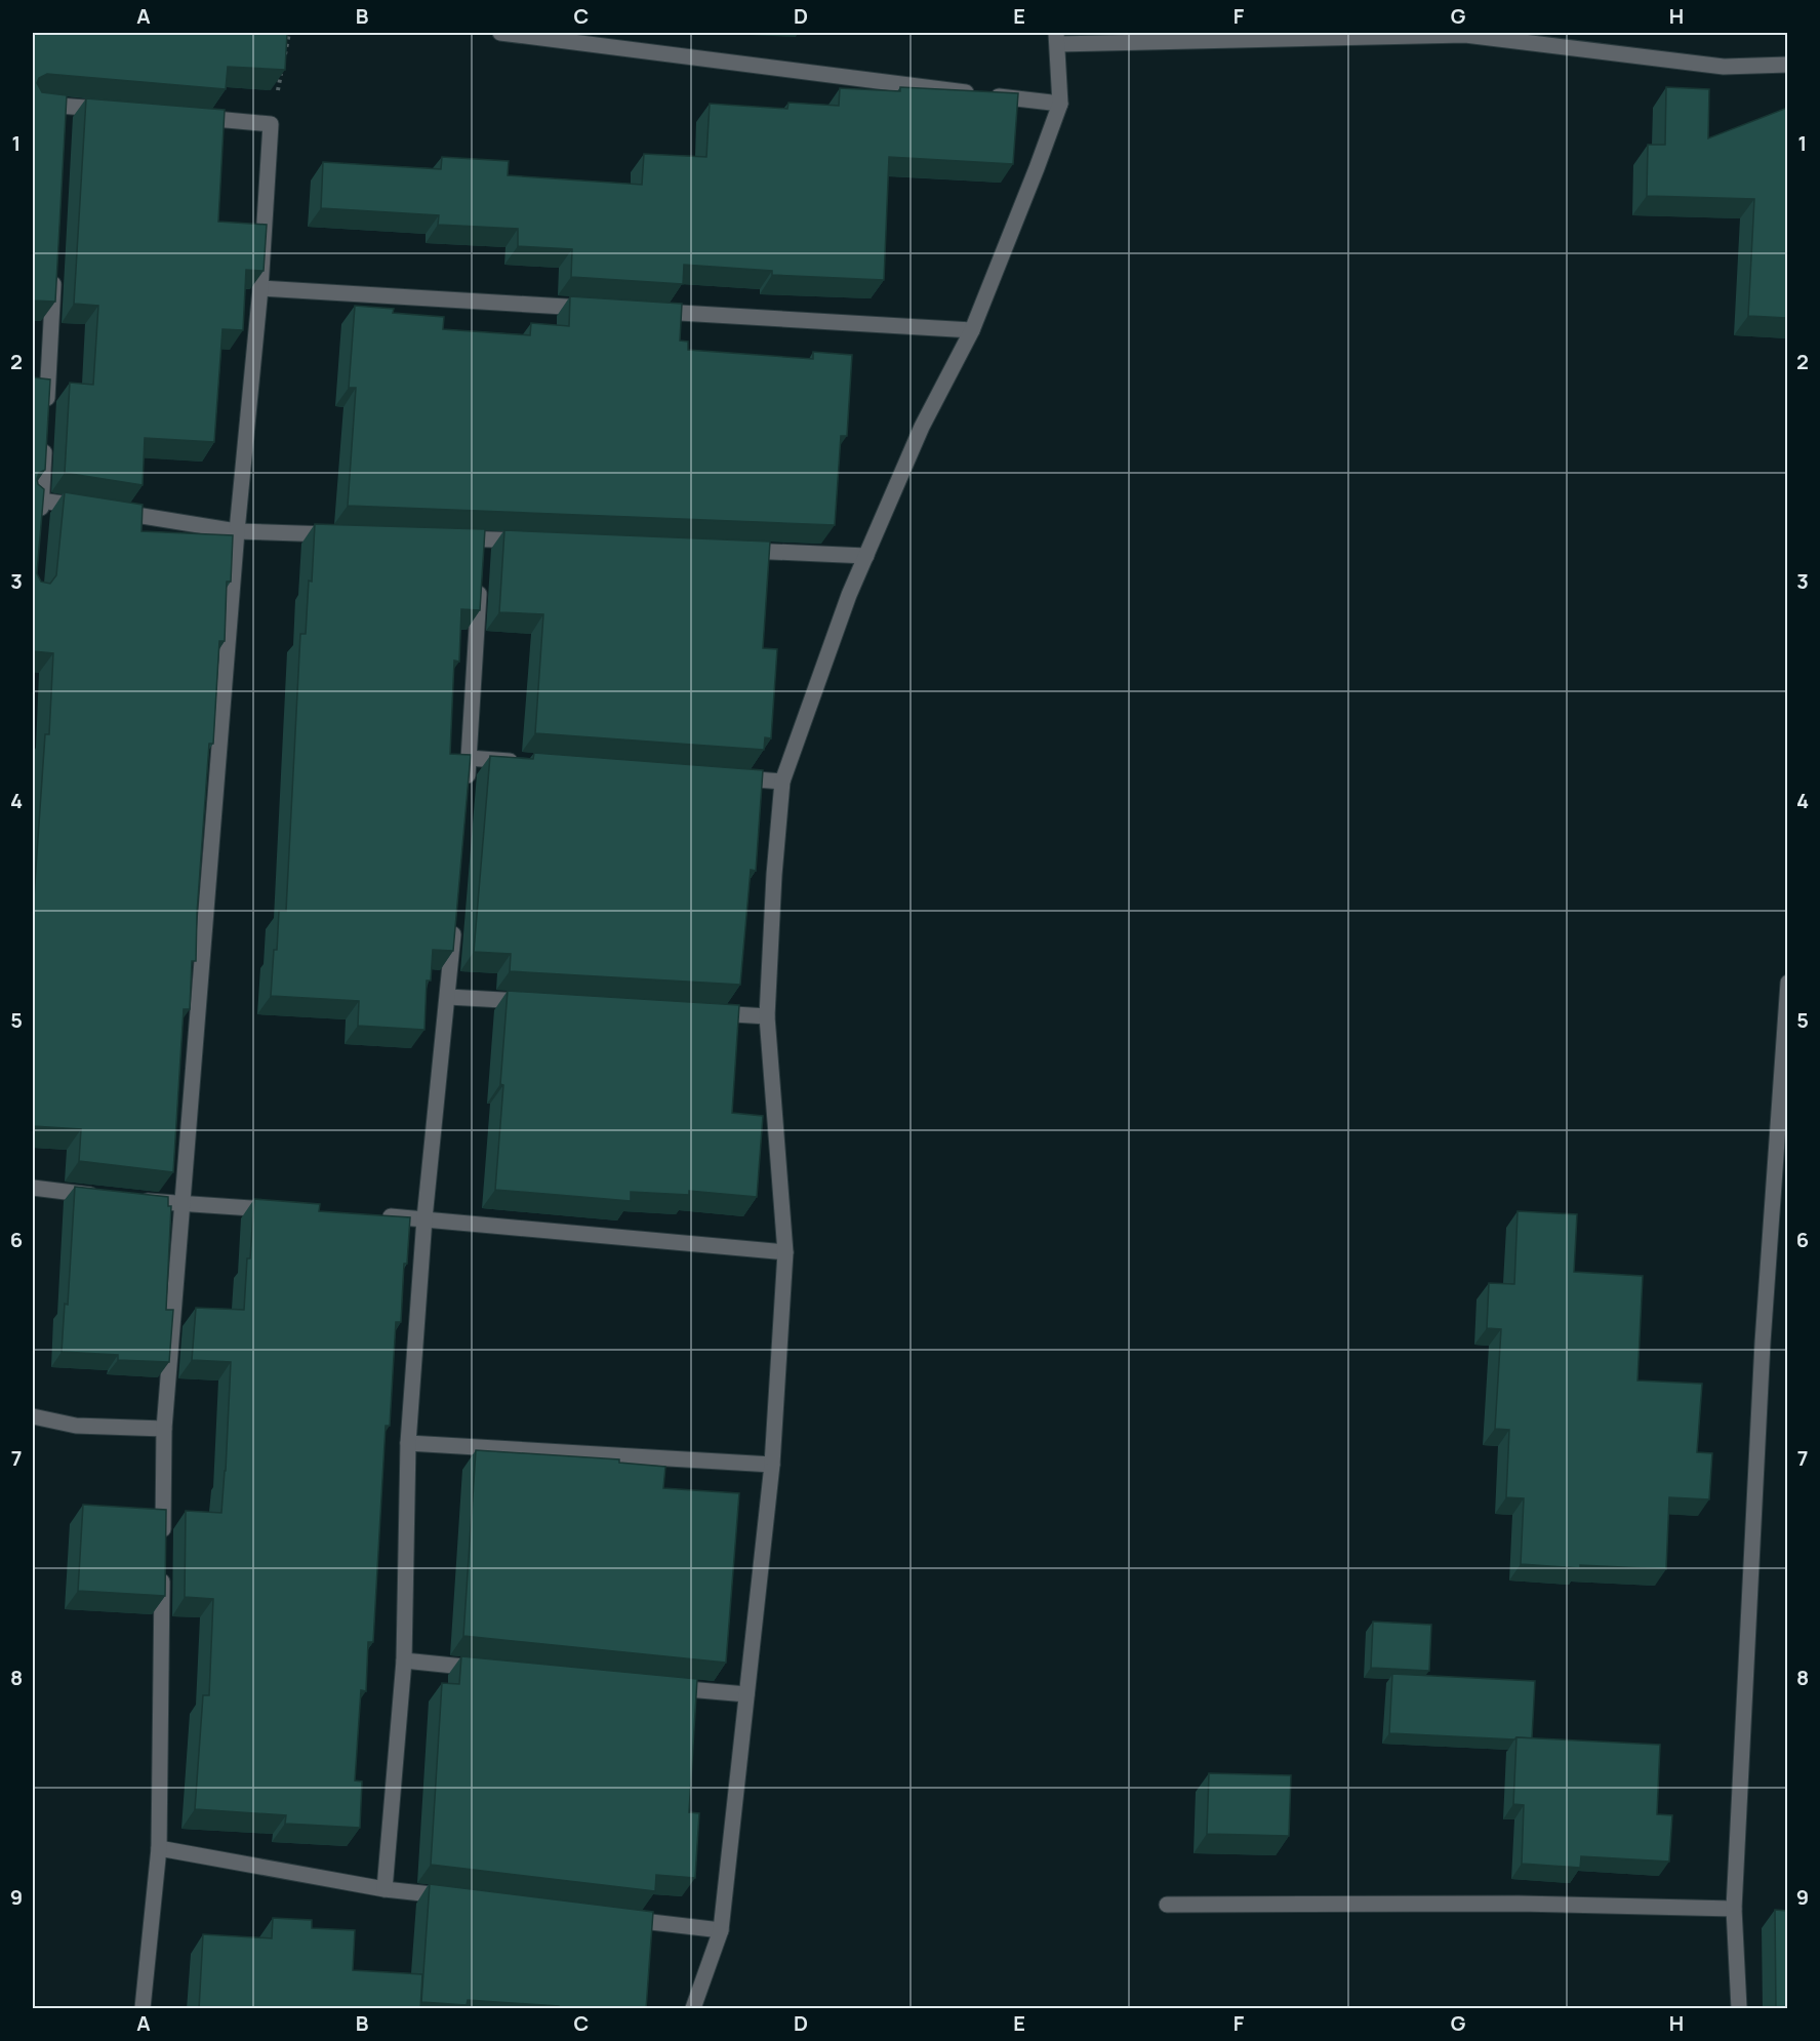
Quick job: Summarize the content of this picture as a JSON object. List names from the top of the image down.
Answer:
{
  "grid": {
    "columns": [
      "A",
      "B",
      "C",
      "D",
      "E",
      "F",
      "G",
      "H"
    ],
    "rows": [
      "1",
      "2",
      "3",
      "4",
      "5",
      "6",
      "7",
      "8",
      "9"
    ]
  }
}
